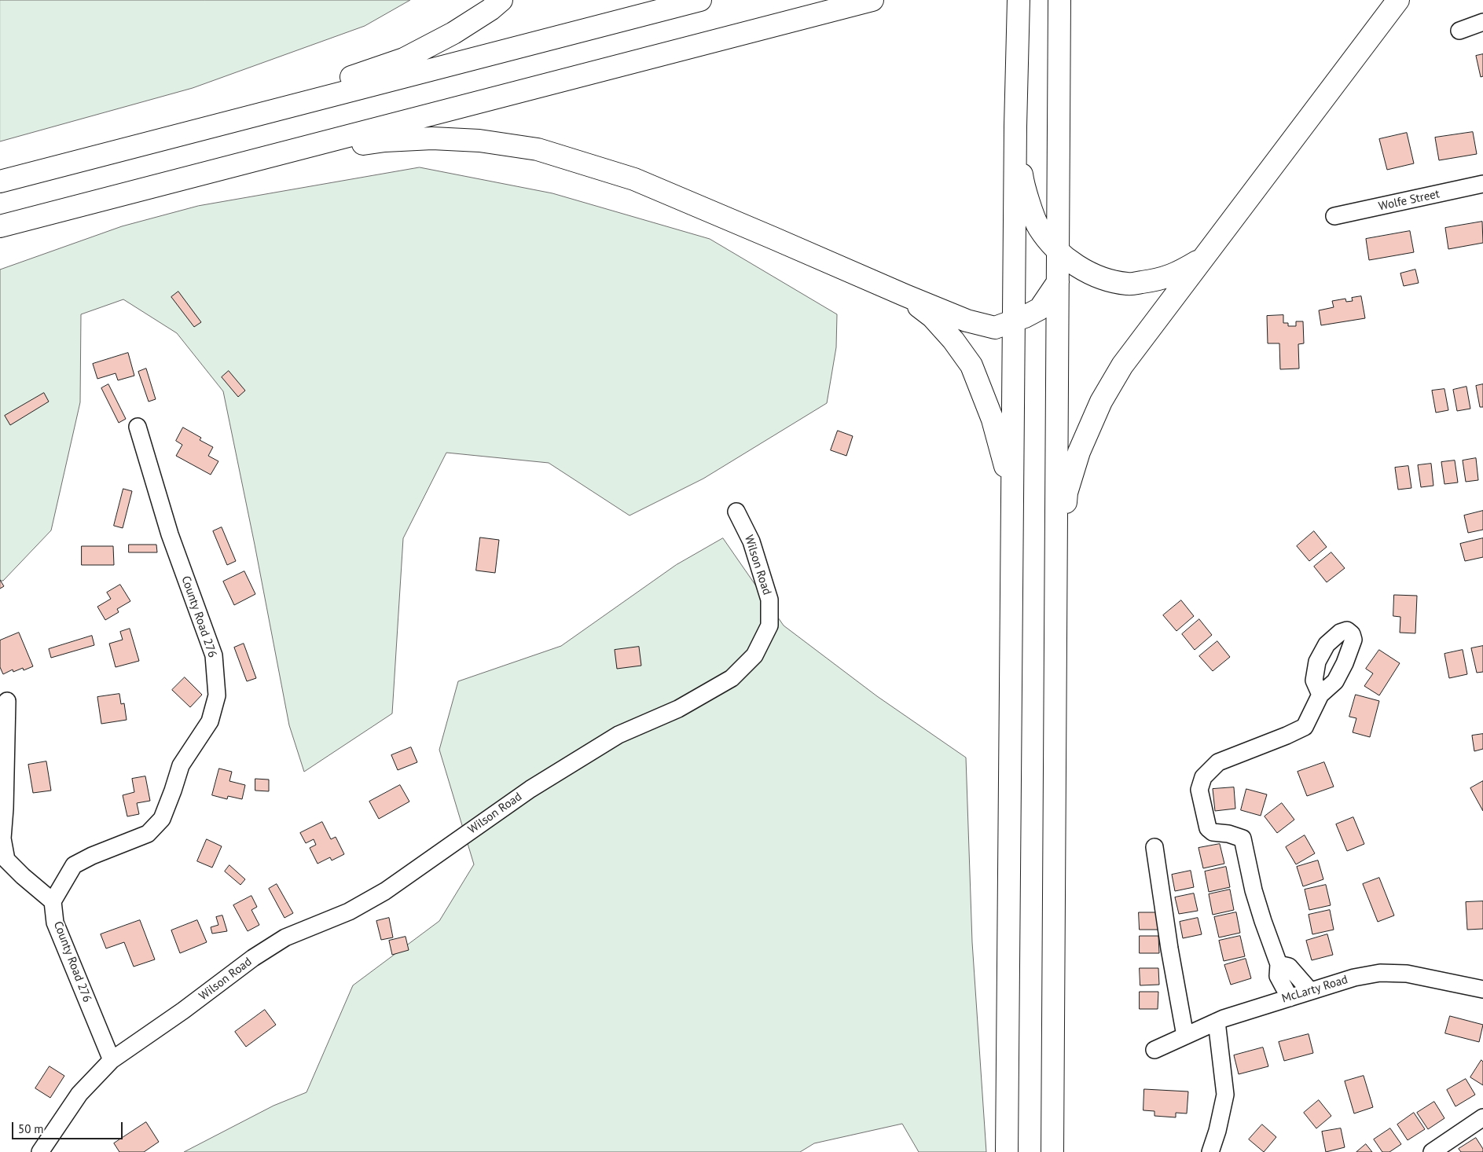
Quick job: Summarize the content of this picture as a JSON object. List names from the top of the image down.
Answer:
{
  "streets": {
    "street": [
      "Wolfe Street",
      "Wilson Road",
      "County Road 276",
      "McLarty Road"
    ]
  },
  "crossings": [
    ["Wilson Road", "County Road 276"]
  ],
  "scale_bar": "50 m"
}
